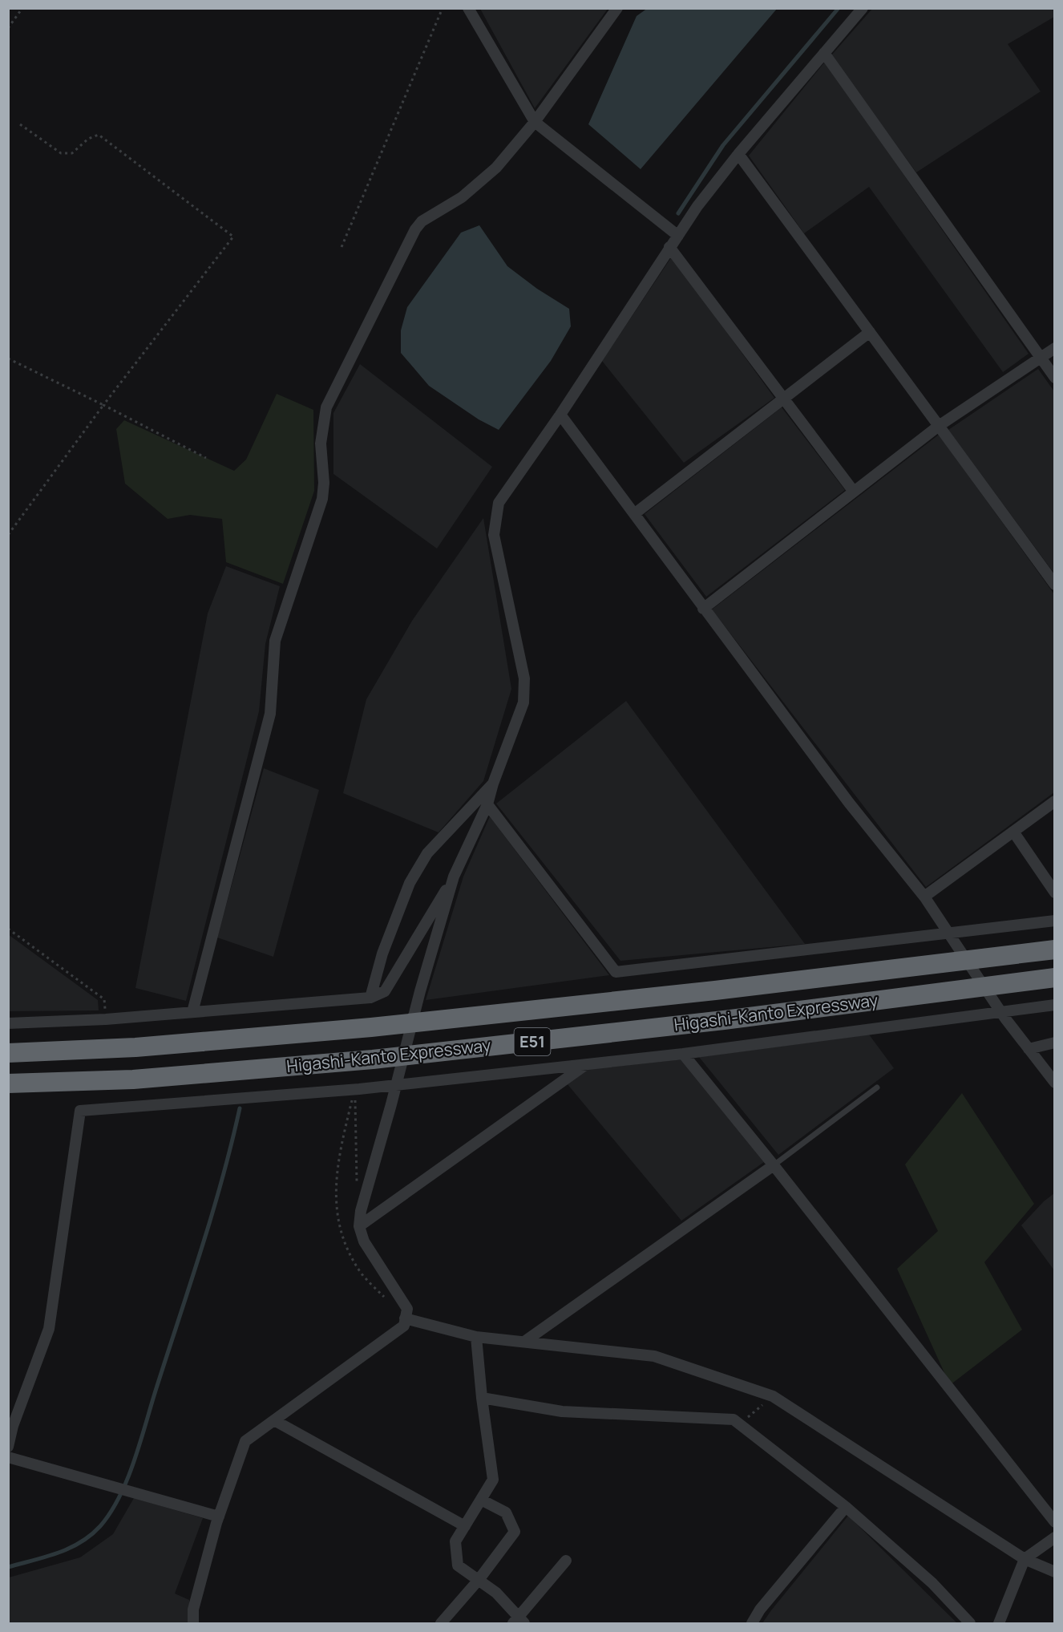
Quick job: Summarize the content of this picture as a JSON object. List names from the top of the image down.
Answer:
{
  "streets": {
    "highway": ["Higashi-Kanto Expressway", "E51"]
  }
}
